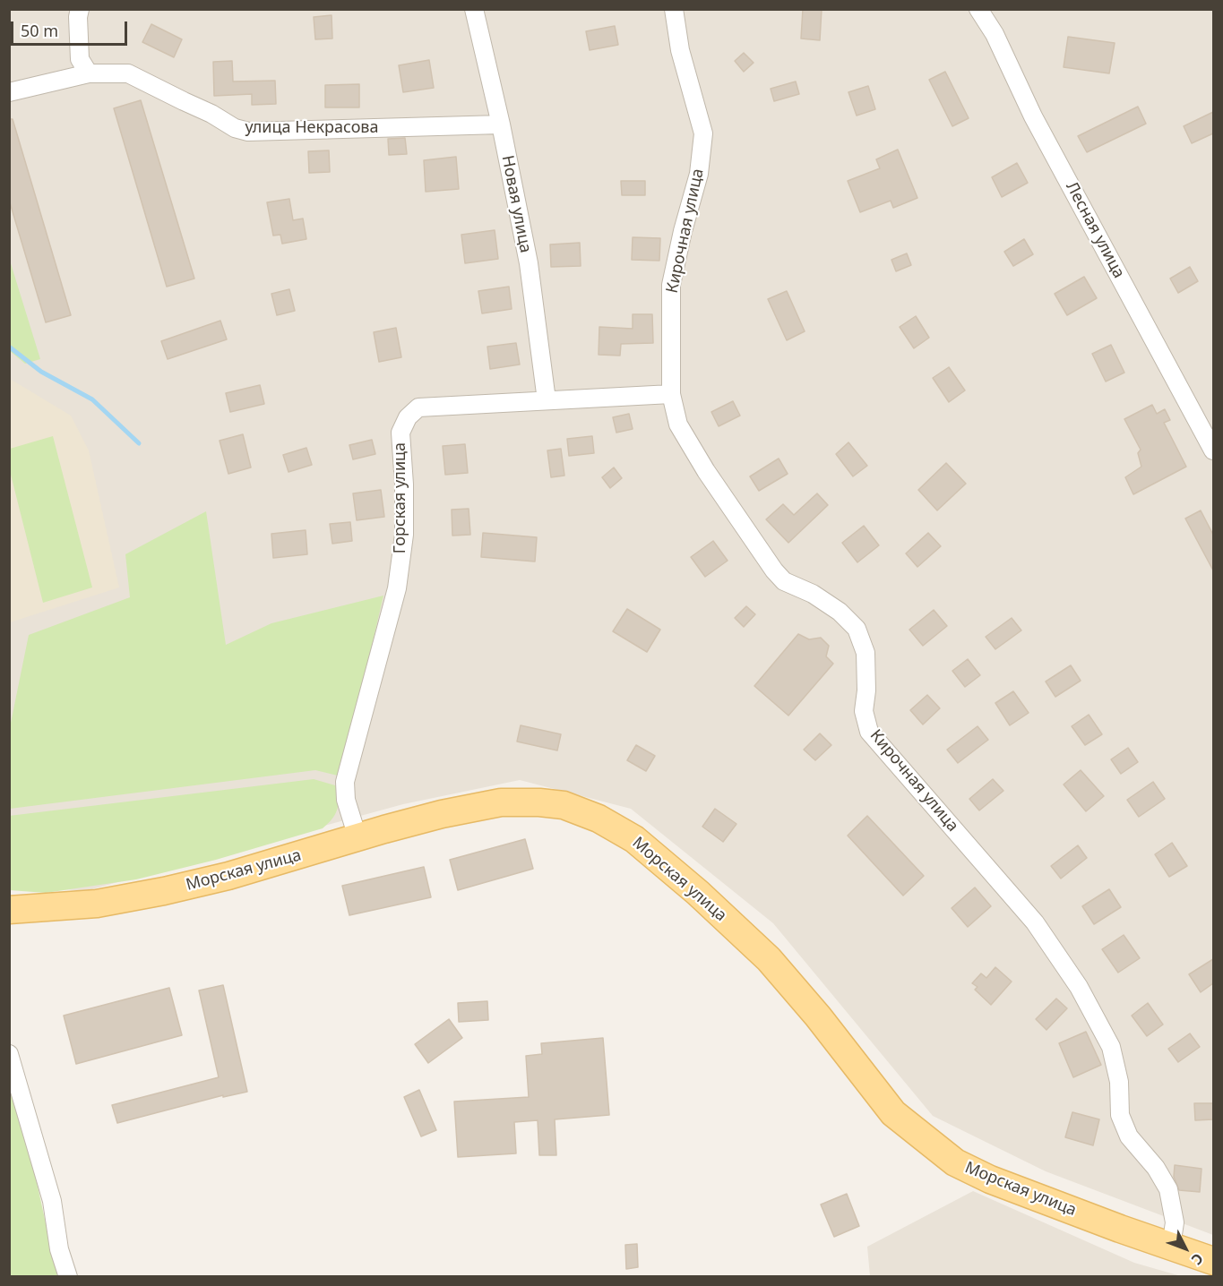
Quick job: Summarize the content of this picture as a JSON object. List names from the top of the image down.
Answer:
{
  "streets": {
    "main road": ["Морская улица"],
    "street": [
      "улица Некрасова",
      "Новая улица",
      "Лесная улица",
      "Кирочная улица",
      "Горская улица"
    ]
  },
  "crossings": [
    ["улица Некрасова", "Новая улица"],
    ["Новая улица", "Горская улица"],
    ["Кирочная улица", "Горская улица"],
    ["Кирочная улица", "Морская улица"],
    ["Горская улица", "Морская улица"]
  ],
  "scale_bar": "50 m",
  "north": "bottom right"
}
